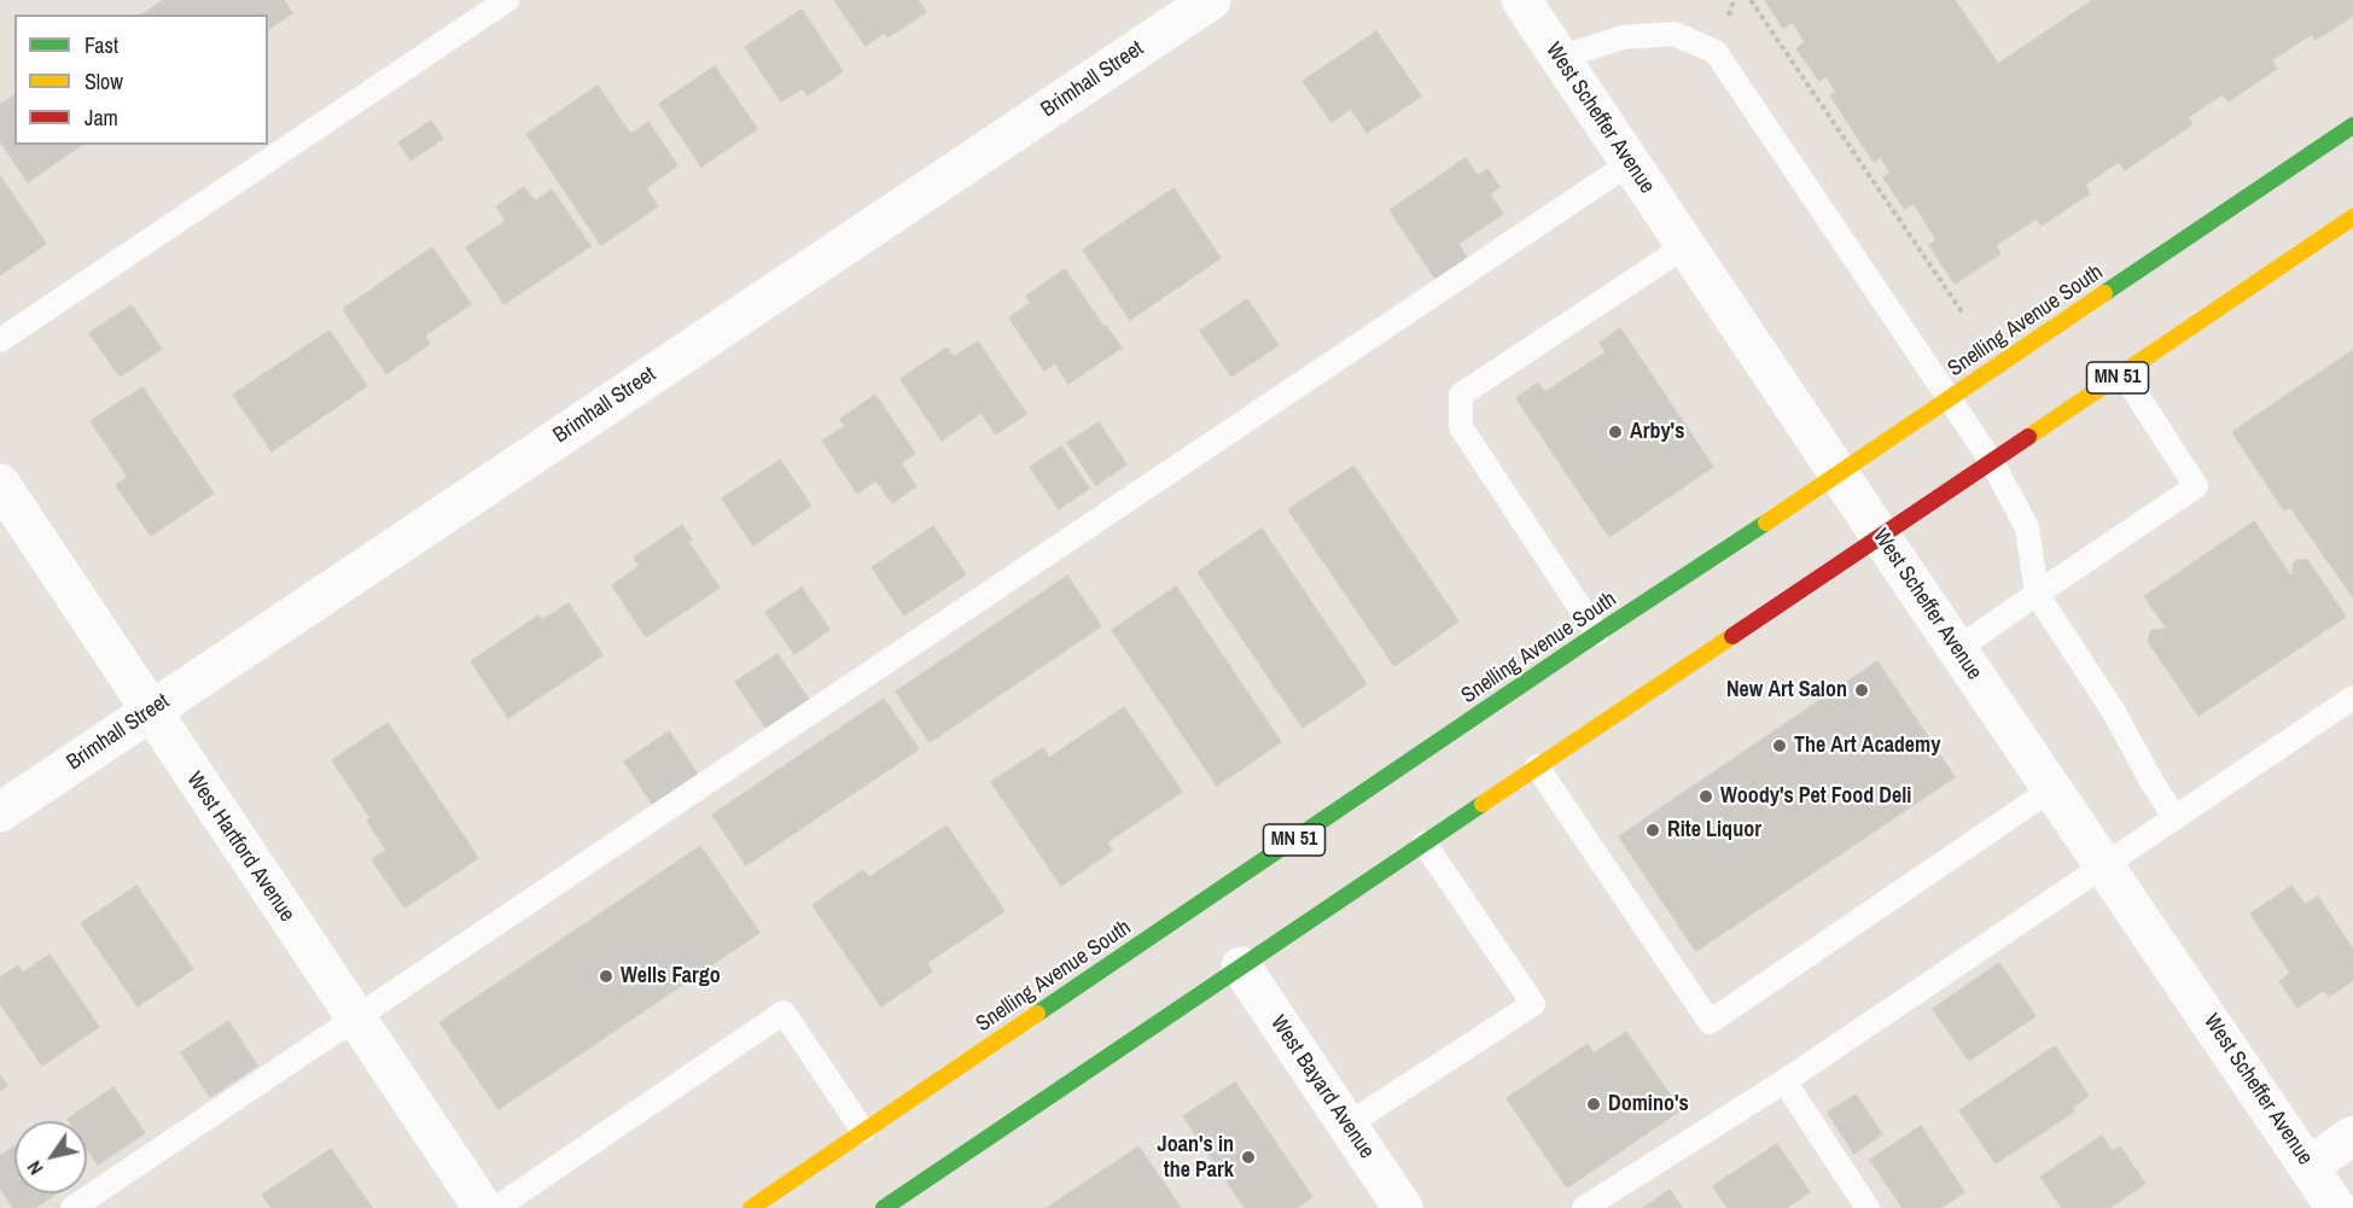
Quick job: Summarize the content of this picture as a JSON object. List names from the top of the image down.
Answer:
{
  "streets": {
    "main road": ["Snelling Avenue South", "MN 51"],
    "street": [
      "Brimhall Street",
      "West Scheffer Avenue",
      "West Hartford Avenue",
      "West Bayard Avenue"
    ]
  },
  "crossings": [
    ["Brimhall Street", "West Hartford Avenue"],
    ["West Scheffer Avenue", "Snelling Avenue South"],
    ["West Scheffer Avenue", "MN 51"],
    ["MN 51", "West Bayard Avenue"]
  ],
  "places": [
    "Arby's",
    "New Art Salon",
    "The Art Academy",
    "Woody's Pet Food Deli",
    "Rite Liquor",
    "Wells Fargo",
    "Domino's",
    "Joan's in the Park"
  ],
  "legend": ["Fast", "Slow", "Jam"],
  "north": "bottom left"
}
